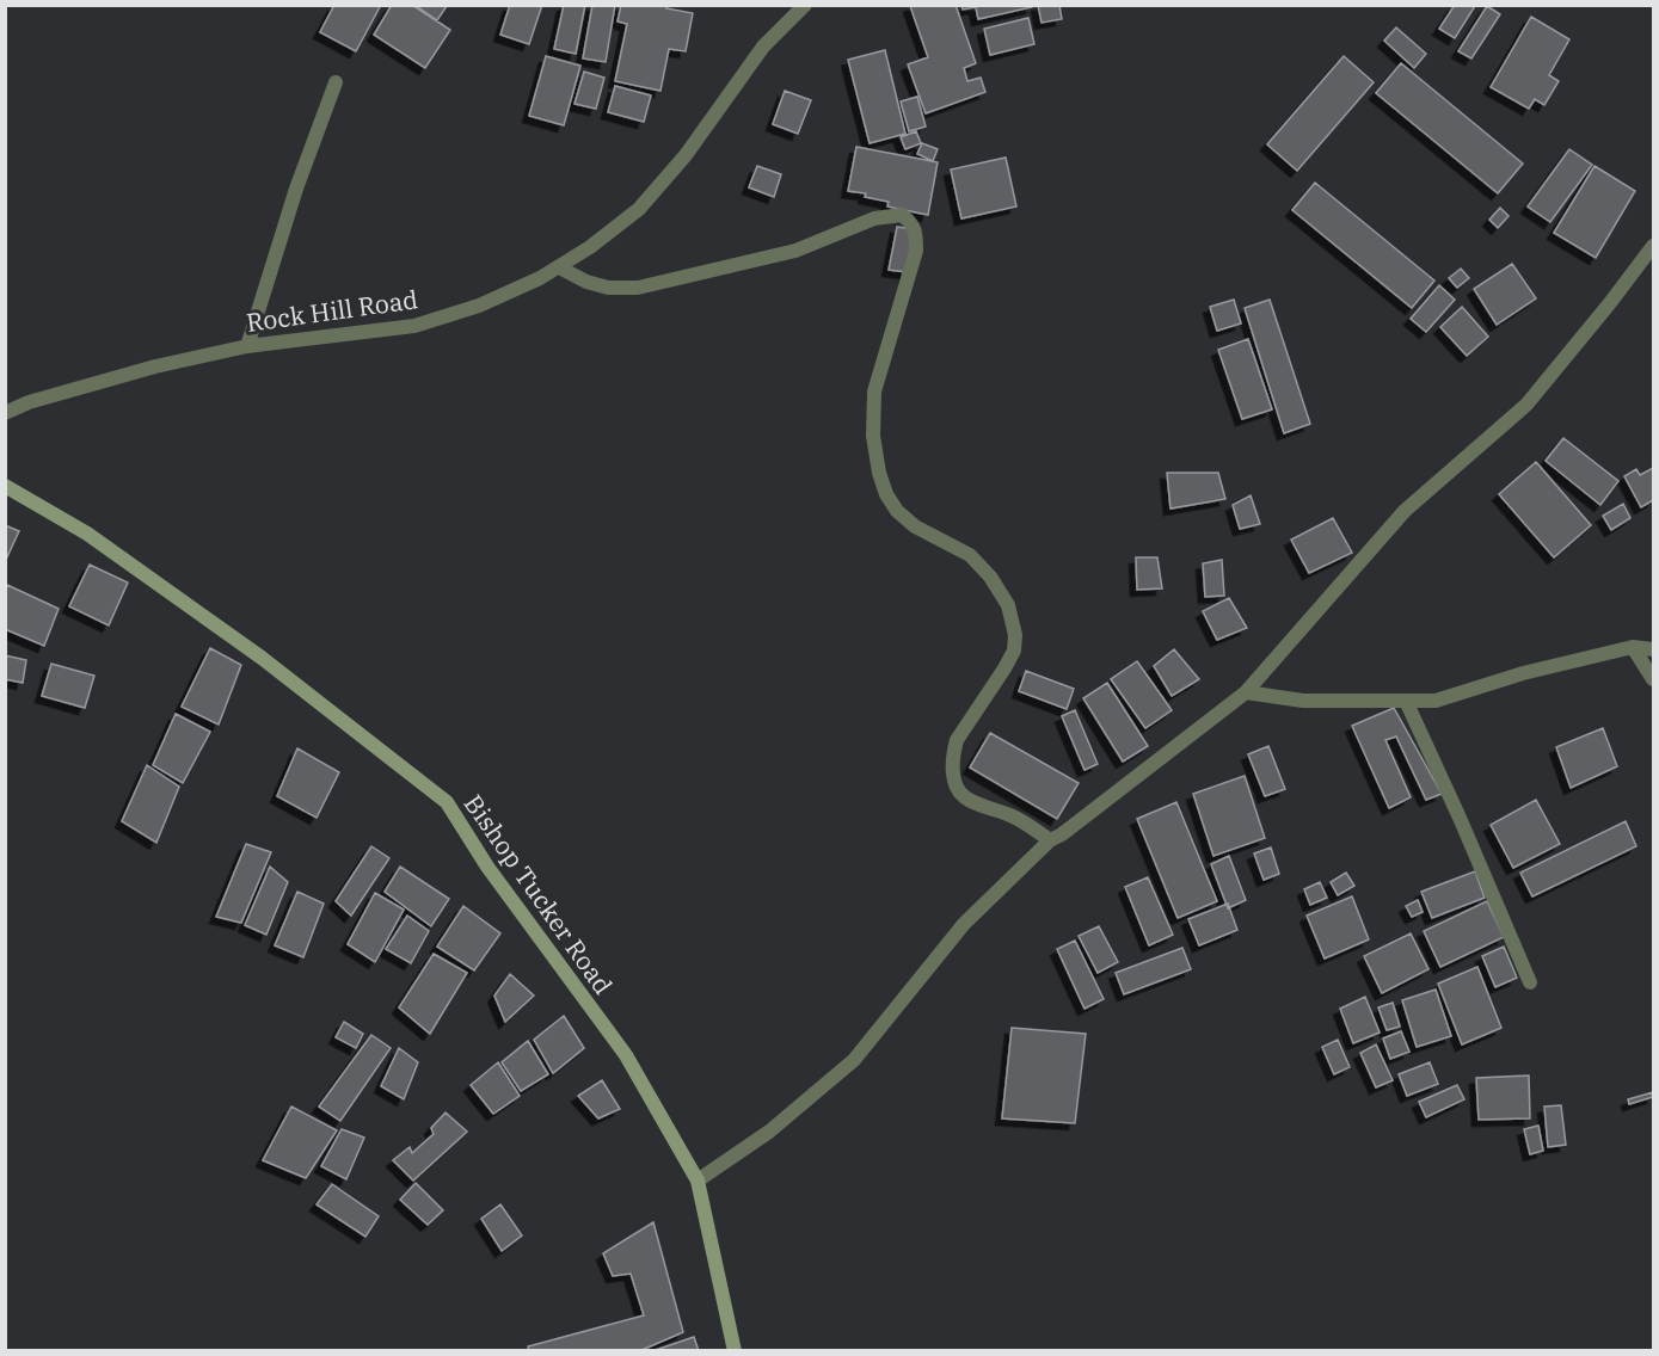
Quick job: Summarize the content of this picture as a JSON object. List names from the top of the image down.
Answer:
{
  "streets": {
    "main road": ["Bishop Tucker Road"],
    "street": ["Rock Hill Road"]
  }
}
